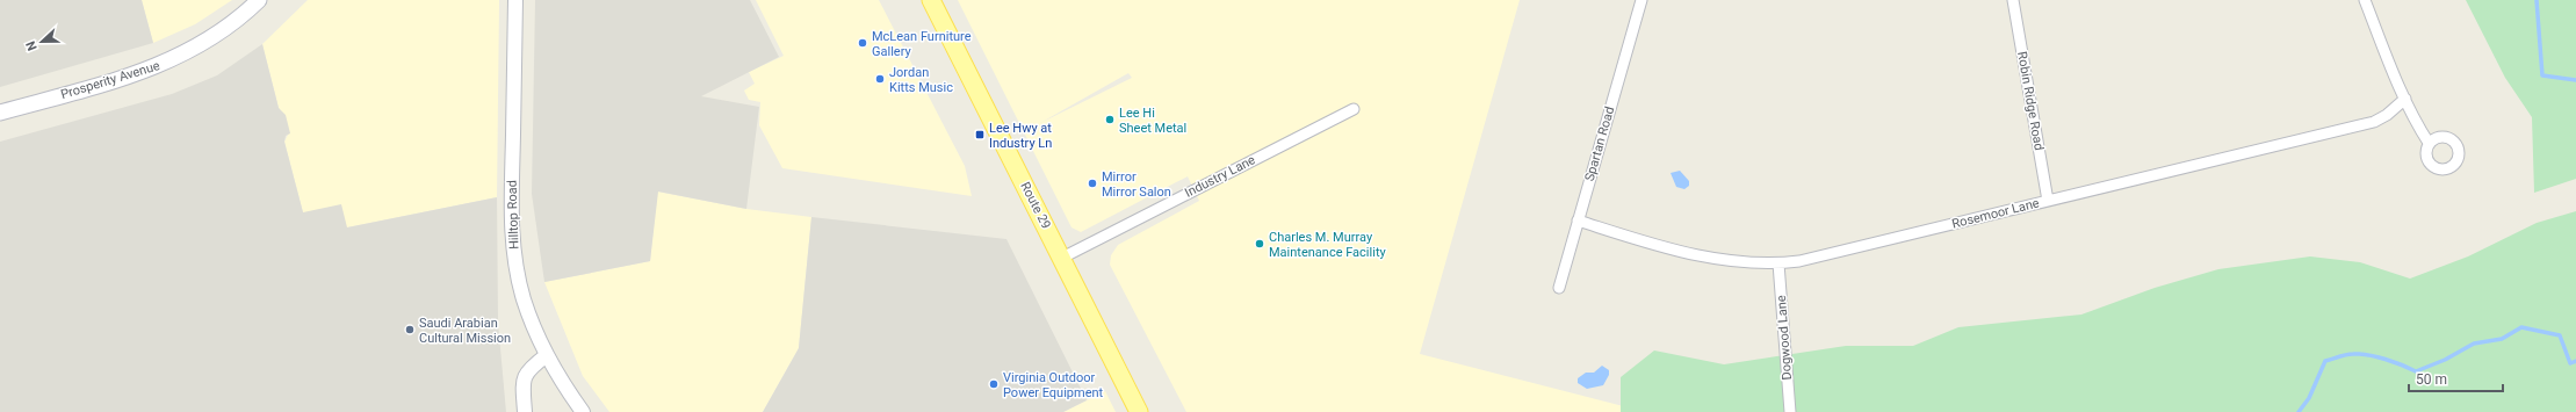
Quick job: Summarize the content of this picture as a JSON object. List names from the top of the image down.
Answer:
{
  "streets": {
    "main road": ["Prosperity Avenue", "Route 29"],
    "street": [
      "Robin Ridge Road",
      "Spartan Road",
      "Industry Lane",
      "Rosemoor Lane",
      "Hilltop Road",
      "Dogwood Lane"
    ]
  },
  "crossings": [
    ["Robin Ridge Road", "Rosemoor Lane"],
    ["Spartan Road", "Rosemoor Lane"],
    ["Industry Lane", "Route 29"],
    ["Rosemoor Lane", "Dogwood Lane"]
  ],
  "places": {
    "other": [
      "McLean Furniture Gallery",
      "Jordan Kitts Music",
      "Lee Hi Sheet Metal",
      "Mirror Mirror Salon",
      "Charles M. Murray Maintenance Facility",
      "Saudi Arabian Cultural Mission",
      "Virginia Outdoor Power Equipment"
    ],
    "transit": ["Lee Hwy at Industry Ln"]
  },
  "scale_bar": "50 m",
  "north": "left"
}
